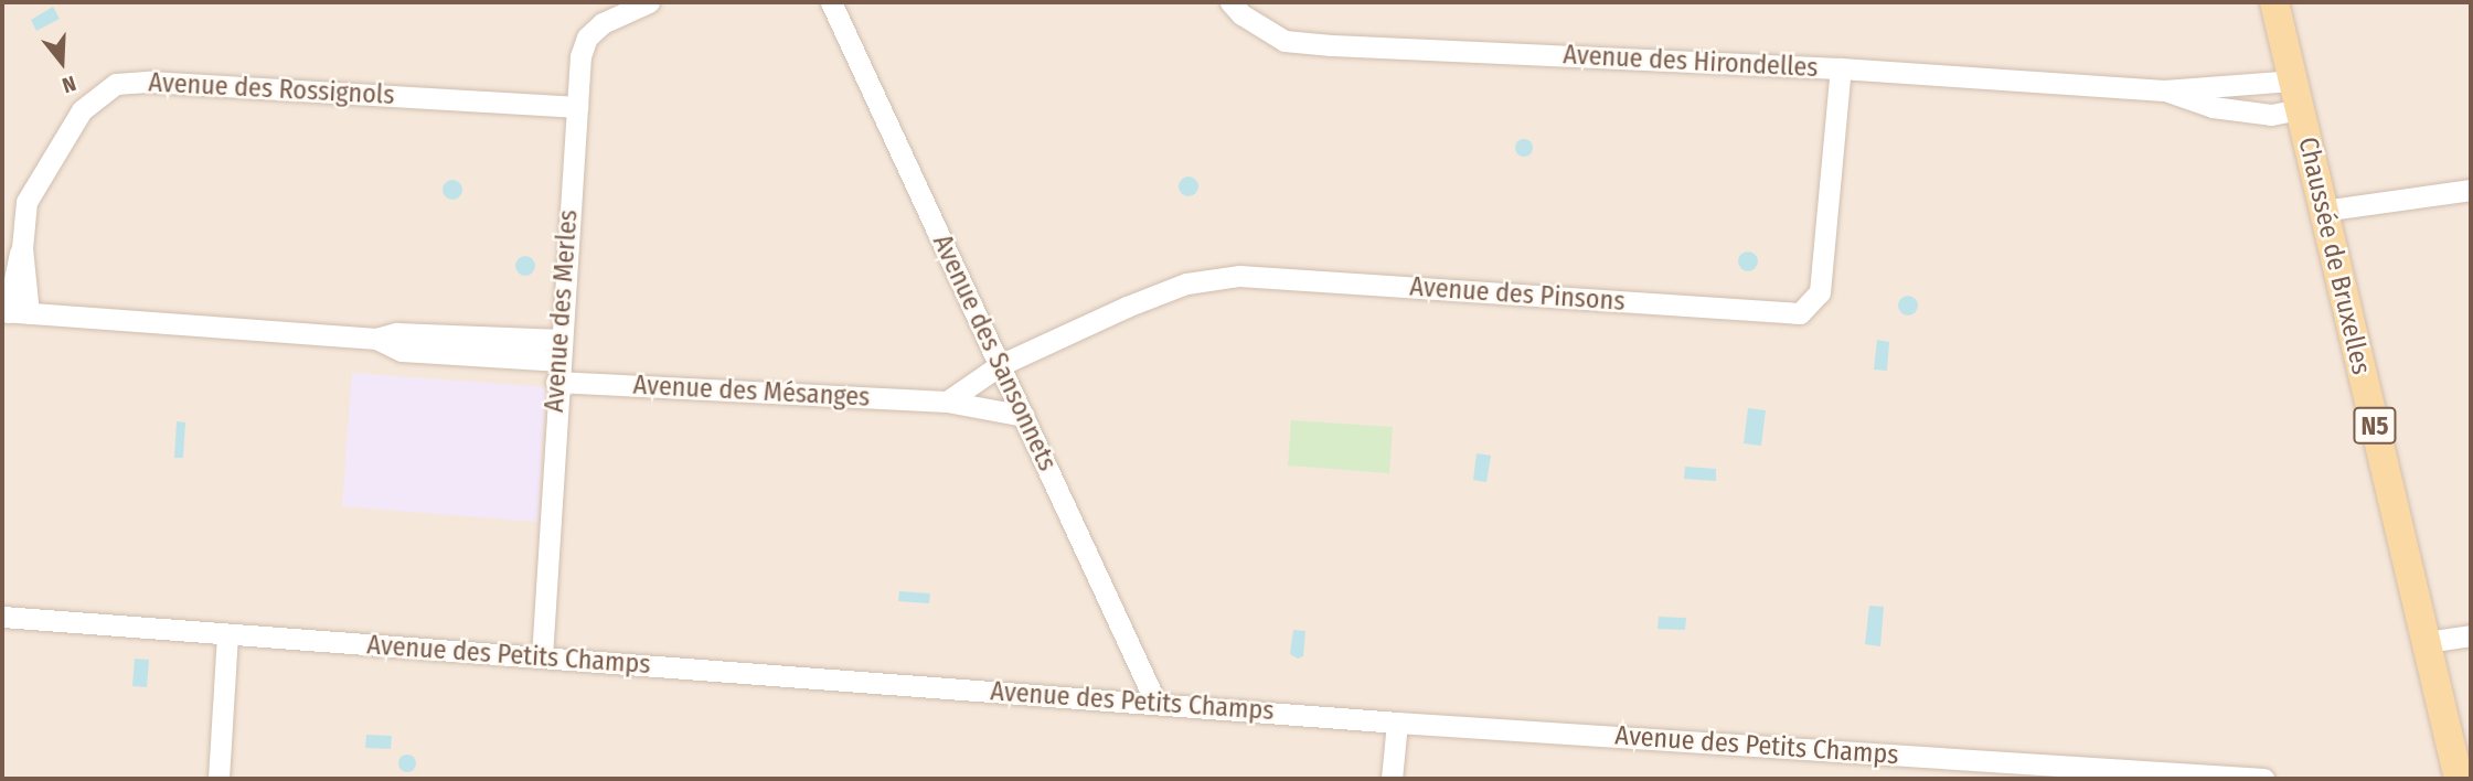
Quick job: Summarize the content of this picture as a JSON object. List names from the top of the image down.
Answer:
{
  "streets": {
    "main road": ["Chaussée de Bruxelles", "N5"],
    "street": [
      "Avenue des Hirondelles",
      "Avenue des Rossignols",
      "Avenue des Pinsons",
      "Avenue des Merles",
      "Avenue des Sansonnets",
      "Avenue des Mésanges",
      "Avenue des Petits Champs"
    ]
  },
  "crossings": [
    ["Avenue des Hirondelles", "Chaussée de Bruxelles"],
    ["Avenue des Hirondelles", "Avenue des Pinsons"],
    ["Avenue des Rossignols", "Avenue des Merles"],
    ["Avenue des Rossignols", "Avenue des Mésanges"],
    ["Avenue des Pinsons", "Avenue des Sansonnets"],
    ["Avenue des Merles", "Avenue des Mésanges"],
    ["Avenue des Merles", "Avenue des Petits Champs"],
    ["Avenue des Sansonnets", "Avenue des Mésanges"],
    ["Avenue des Sansonnets", "Avenue des Petits Champs"]
  ],
  "north": "bottom"
}
